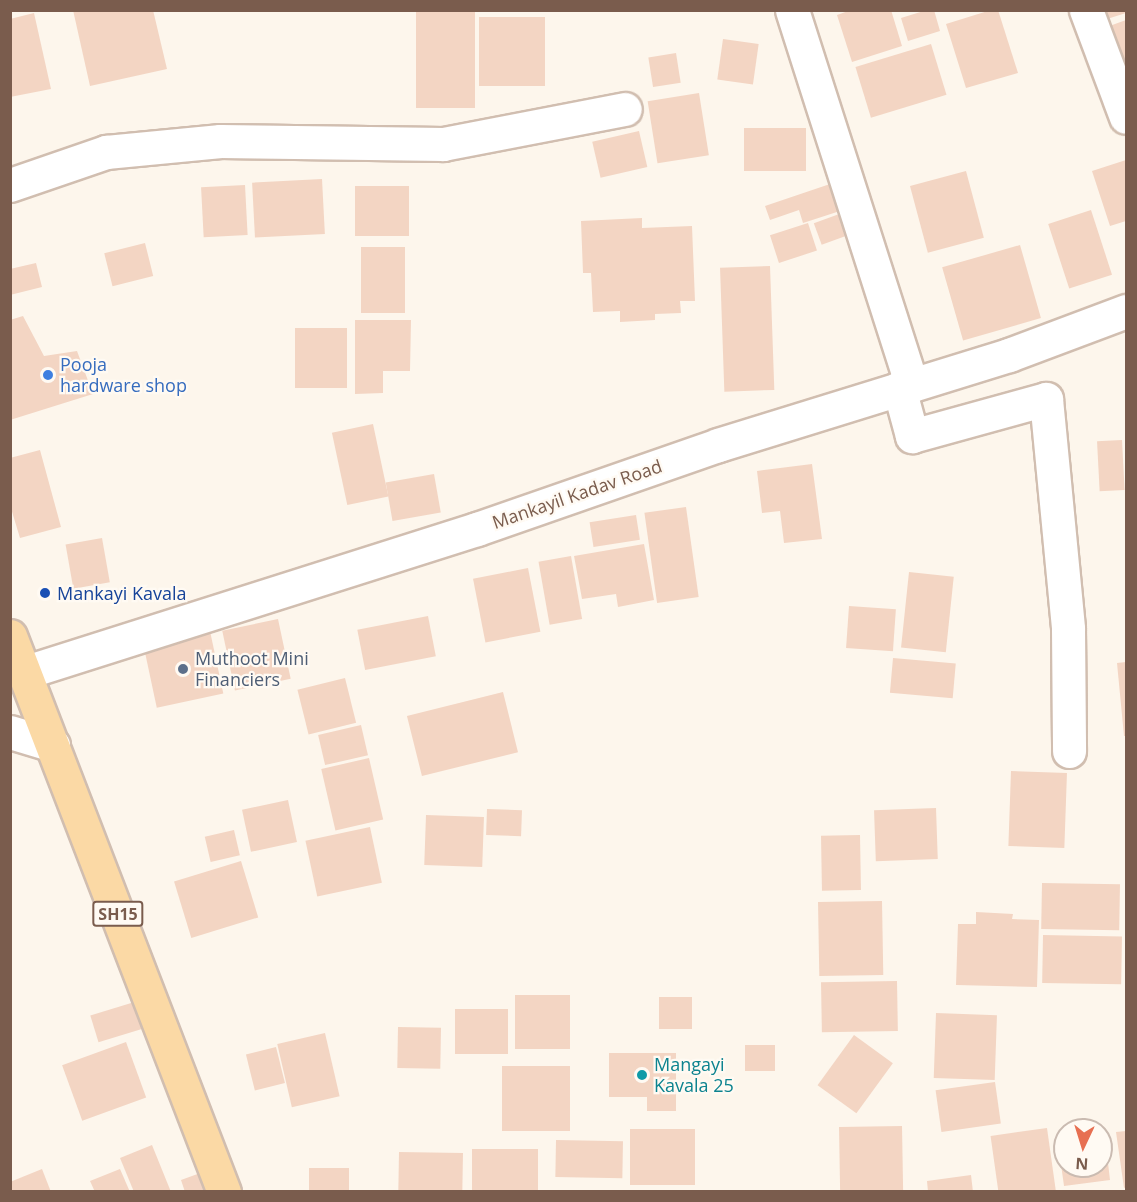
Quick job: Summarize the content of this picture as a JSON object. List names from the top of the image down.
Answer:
{
  "streets": {
    "main road": ["SH15"],
    "street": ["Mankayil Kadav Road"]
  },
  "crossings": [
    ["Mankayil Kadav Road", "SH15"]
  ],
  "places": [
    "Pooja hardware shop",
    "Mankayi Kavala",
    "Muthoot Mini Financiers",
    "Mangayi Kavala 25"
  ],
  "north": "bottom"
}
